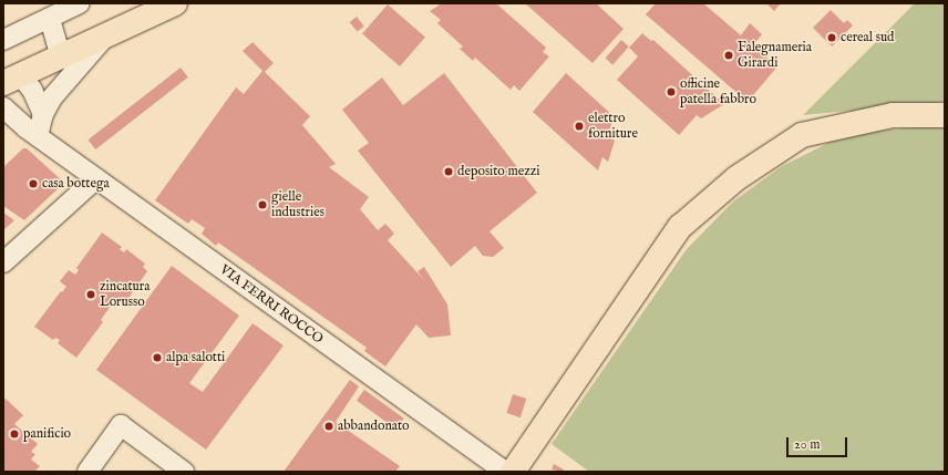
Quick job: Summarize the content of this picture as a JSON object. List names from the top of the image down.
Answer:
{
  "streets": {
    "street": ["VIA FERRI ROCCO"]
  },
  "places": [
    "cereal sud",
    "Falegnameria Girardi",
    "officine patella fabbro",
    "elettro forniture",
    "deposito mezzi",
    "casa bottega",
    "gielle industries",
    "zincatura Lorusso",
    "alpa salotti",
    "abbandonato",
    "panificio"
  ],
  "scale_bar": "20 m"
}
